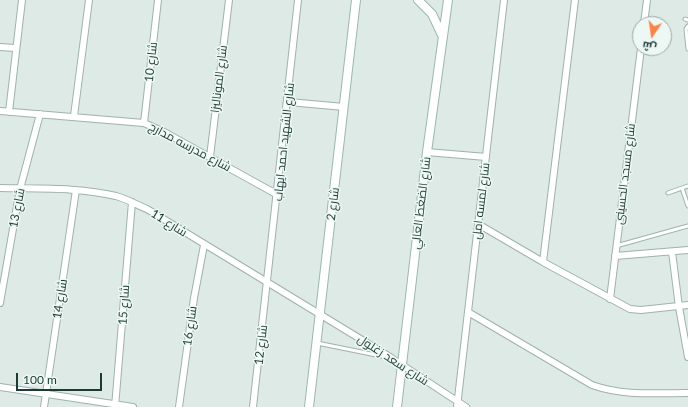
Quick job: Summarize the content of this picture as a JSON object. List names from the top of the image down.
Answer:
{
  "streets": {
    "street": [
      "شارع 10",
      "شارع الموناليزا",
      "شارع الشهيد احمد ايهاب",
      "شارع مدرسه مدارج",
      "شارع مسجد الحسينى",
      "شارع لمسه امل",
      "شارع الضغط العالي",
      "شارع 2",
      "شارع 13",
      "شارع 11",
      "شارع 14",
      "شارع 15",
      "شارع 16",
      "شارع 12",
      "شارع سعد زغلول"
    ]
  },
  "crossings": [
    ["شارع 10", "شارع مدرسه مدارج"],
    ["شارع الموناليزا", "شارع مدرسه مدارج"],
    ["شارع الشهيد احمد ايهاب", "شارع مدرسه مدارج"],
    ["شارع الشهيد احمد ايهاب", "شارع 11"],
    ["شارع الشهيد احمد ايهاب", "شارع 12"],
    ["شارع مدرسه مدارج", "شارع 13"],
    ["شارع لمسه امل", "شارع سعد زغلول"],
    ["شارع الضغط العالي", "شارع سعد زغلول"],
    ["شارع 2", "شارع 11"],
    ["شارع 2", "شارع سعد زغلول"],
    ["شارع 13", "شارع 11"],
    ["شارع 11", "شارع 14"],
    ["شارع 11", "شارع 15"],
    ["شارع 11", "شارع 16"],
    ["شارع 11", "شارع 12"],
    ["شارع 11", "شارع سعد زغلول"]
  ],
  "scale_bar": "100 m",
  "north": "bottom"
}
